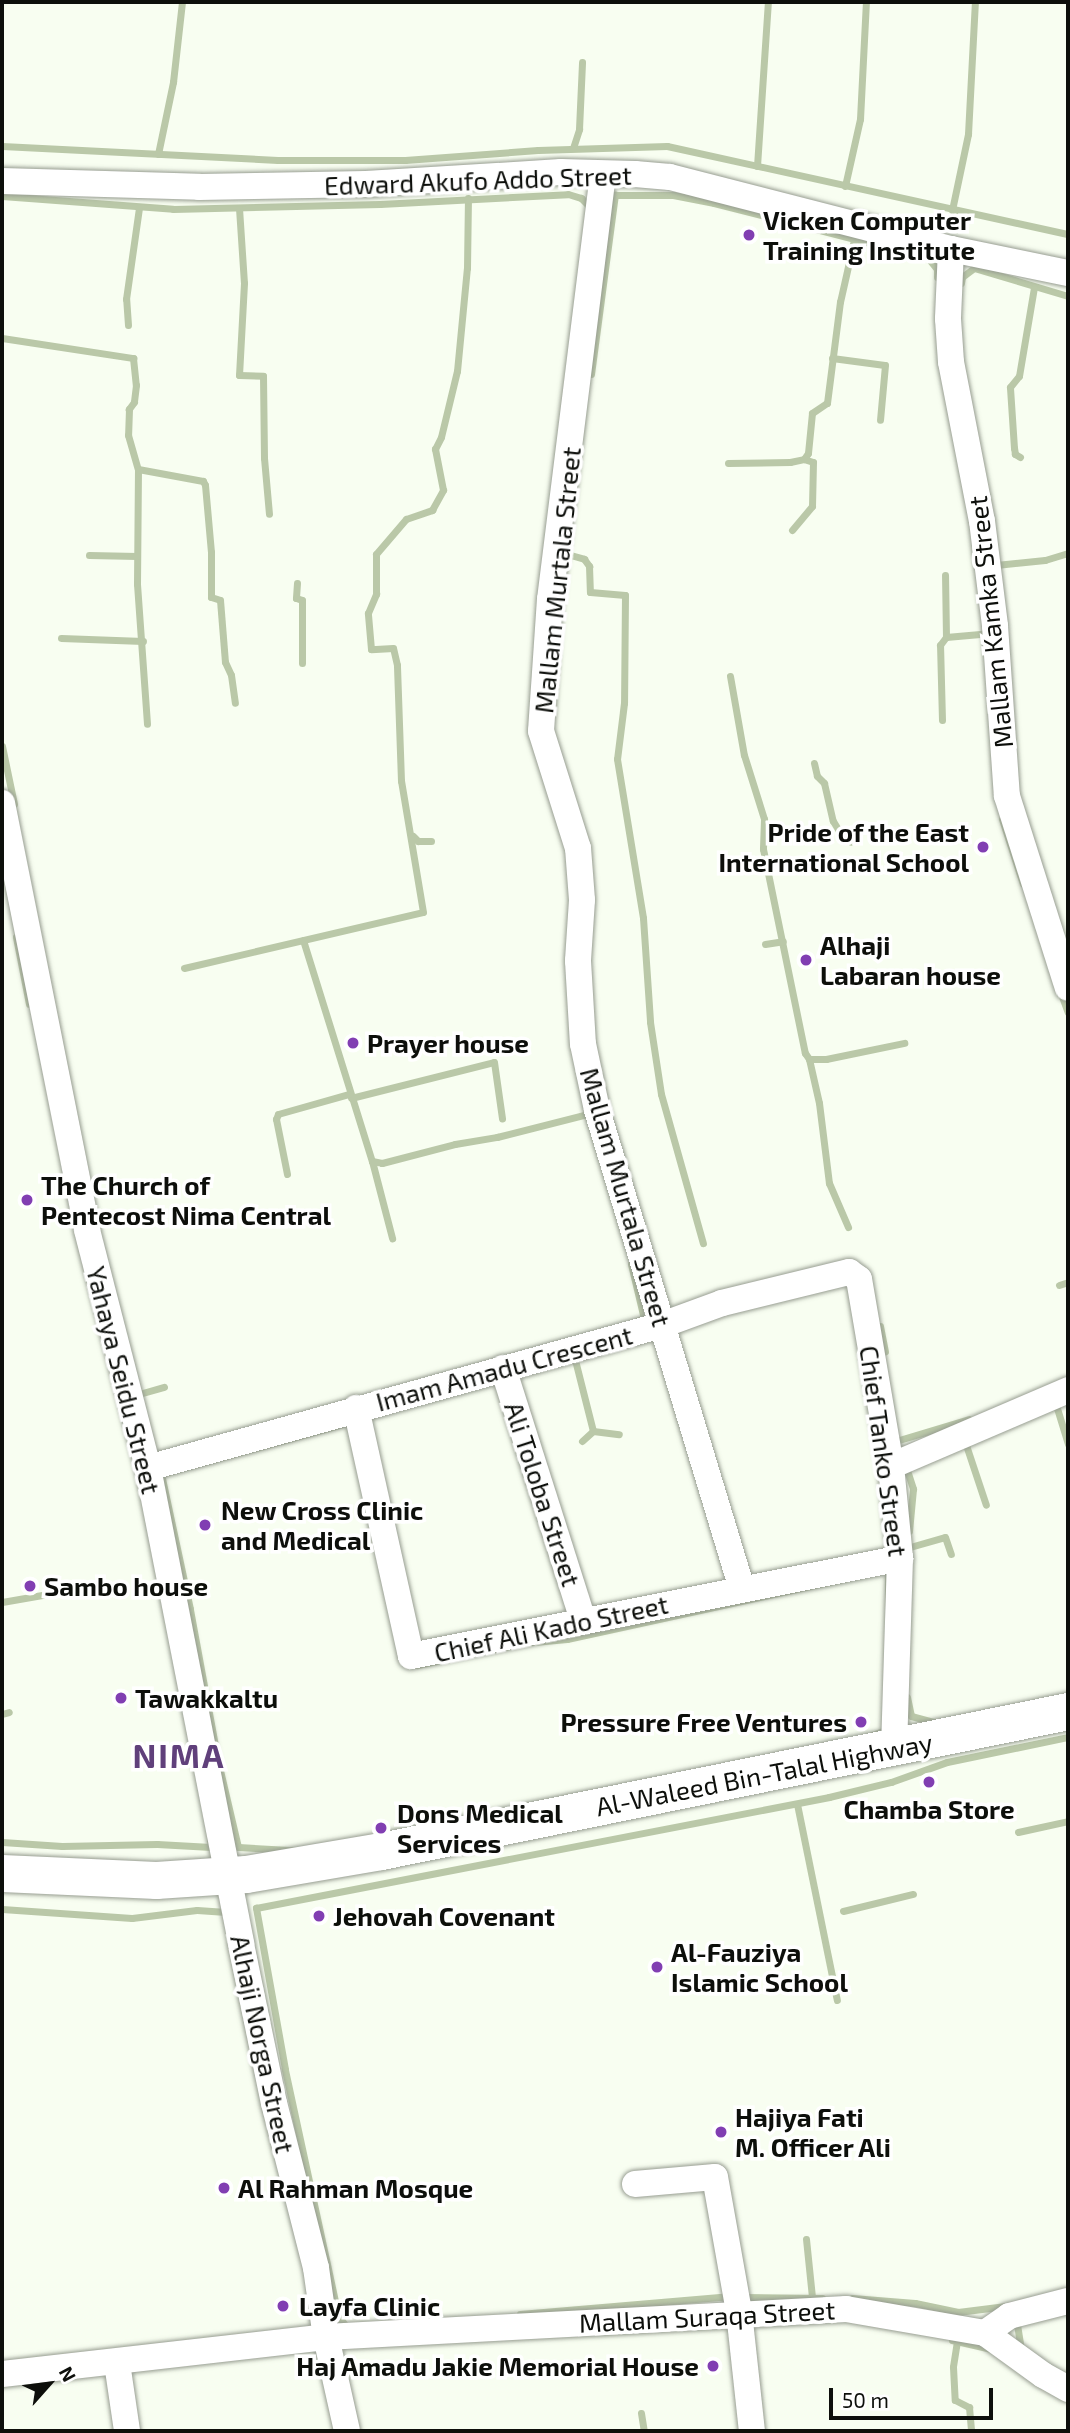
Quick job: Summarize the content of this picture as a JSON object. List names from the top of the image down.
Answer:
{
  "streets": {
    "street": [
      "Edward Akufo Addo Street",
      "Mallam Murtala Street",
      "Mallam Kamka Street",
      "Imam Amadu Crescent",
      "Yahaya Seidu Street",
      "Chief Tanko Street",
      "Ali Toloba Street",
      "Chief Ali Kado Street",
      "Al-Waleed Bin-Talal Highway",
      "Alhaji Norga Street",
      "Mallam Suraqa Street"
    ]
  },
  "crossings": [
    ["Edward Akufo Addo Street", "Mallam Murtala Street"],
    ["Edward Akufo Addo Street", "Mallam Kamka Street"],
    ["Mallam Murtala Street", "Imam Amadu Crescent"],
    ["Mallam Murtala Street", "Chief Ali Kado Street"],
    ["Imam Amadu Crescent", "Yahaya Seidu Street"],
    ["Imam Amadu Crescent", "Chief Tanko Street"],
    ["Imam Amadu Crescent", "Ali Toloba Street"],
    ["Imam Amadu Crescent", "Chief Ali Kado Street"],
    ["Yahaya Seidu Street", "Al-Waleed Bin-Talal Highway"],
    ["Yahaya Seidu Street", "Alhaji Norga Street"],
    ["Chief Tanko Street", "Chief Ali Kado Street"],
    ["Chief Tanko Street", "Al-Waleed Bin-Talal Highway"],
    ["Ali Toloba Street", "Chief Ali Kado Street"],
    ["Al-Waleed Bin-Talal Highway", "Alhaji Norga Street"],
    ["Alhaji Norga Street", "Mallam Suraqa Street"]
  ],
  "districts": ["NIMA"],
  "places": [
    "Vicken Computer Training Institute",
    "Pride of the East International School",
    "Alhaji Labaran house",
    "Prayer house",
    "The Church of Pentecost Nima Central",
    "New Cross Clinic and Medical",
    "Sambo house",
    "Tawakkaltu",
    "Pressure Free Ventures",
    "Chamba Store",
    "Dons Medical Services",
    "Jehovah Covenant",
    "Al-Fauziya Islamic School",
    "Hajiya Fati M. Officer Ali",
    "Al Rahman Mosque",
    "Layfa Clinic",
    "Haj Amadu Jakie Memorial House"
  ],
  "scale_bar": "50 m",
  "north": "top right"
}
